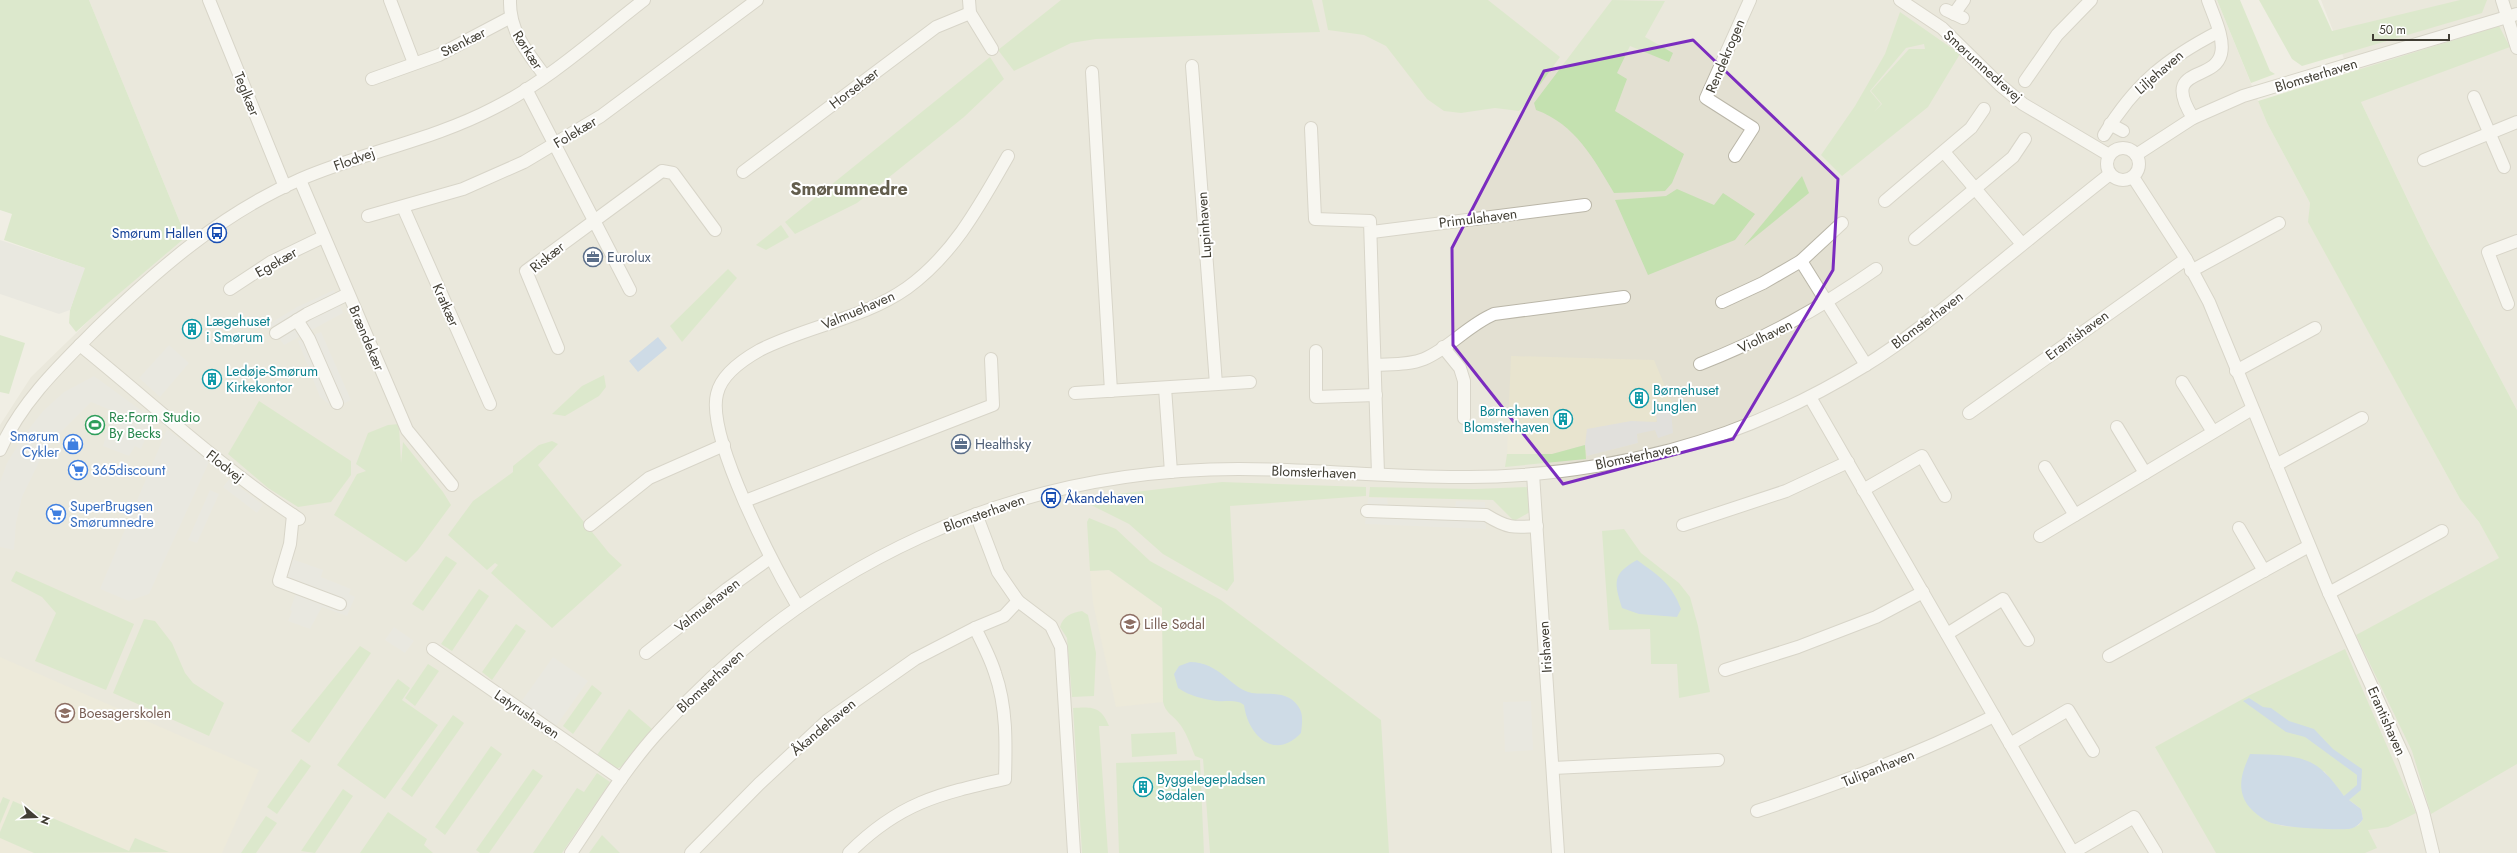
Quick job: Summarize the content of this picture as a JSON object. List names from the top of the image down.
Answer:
{
  "streets": {
    "street": [
      "Stenkær",
      "Rørkær",
      "Rendekrogen",
      "Smørumnedrevej",
      "Liljehaven",
      "Blomsterhaven",
      "Horsekær",
      "Teglkær",
      "Folekær",
      "Flodvej",
      "Primulahaven",
      "Lupinhaven",
      "Riskær",
      "Egekær",
      "Kratkær",
      "Valmuehaven",
      "Erantishaven",
      "Violhaven",
      "Brændekær",
      "Irishaven",
      "Latyrushaven",
      "Åkandehaven",
      "Tulipanhaven"
    ]
  },
  "crossings": [
    ["Stenkær", "Rørkær"],
    ["Rørkær", "Flodvej"],
    ["Smørumnedrevej", "Blomsterhaven"],
    ["Smørumnedrevej", "Erantishaven"],
    ["Liljehaven", "Blomsterhaven"],
    ["Blomsterhaven", "Valmuehaven"],
    ["Blomsterhaven", "Erantishaven"],
    ["Blomsterhaven", "Irishaven"],
    ["Blomsterhaven", "Latyrushaven"],
    ["Teglkær", "Flodvej"],
    ["Folekær", "Kratkær"],
    ["Flodvej", "Brændekær"],
    ["Egekær", "Brændekær"]
  ],
  "districts": ["Smørumnedre"],
  "places": {
    "bus stop": ["Smørum Hallen", "Åkandehaven"],
    "office": ["Eurolux", "Healthsky"],
    "building": [
      "Lægehuset i Smørum",
      "Ledøje-Smørum Kirkekontor",
      "Børnehuset Junglen",
      "Børnehaven Blomsterhaven",
      "Byggelegepladsen Sødalen"
    ],
    "sports": ["Re:Form Studio By Becks"],
    "shop": ["Smørum Cykler"],
    "supermarket": ["365discount", "SuperBrugsen Smørumnedre"],
    "school or university": ["Lille Sødal", "Boesagerskolen"]
  },
  "scale_bar": "50 m",
  "north": "right"
}
